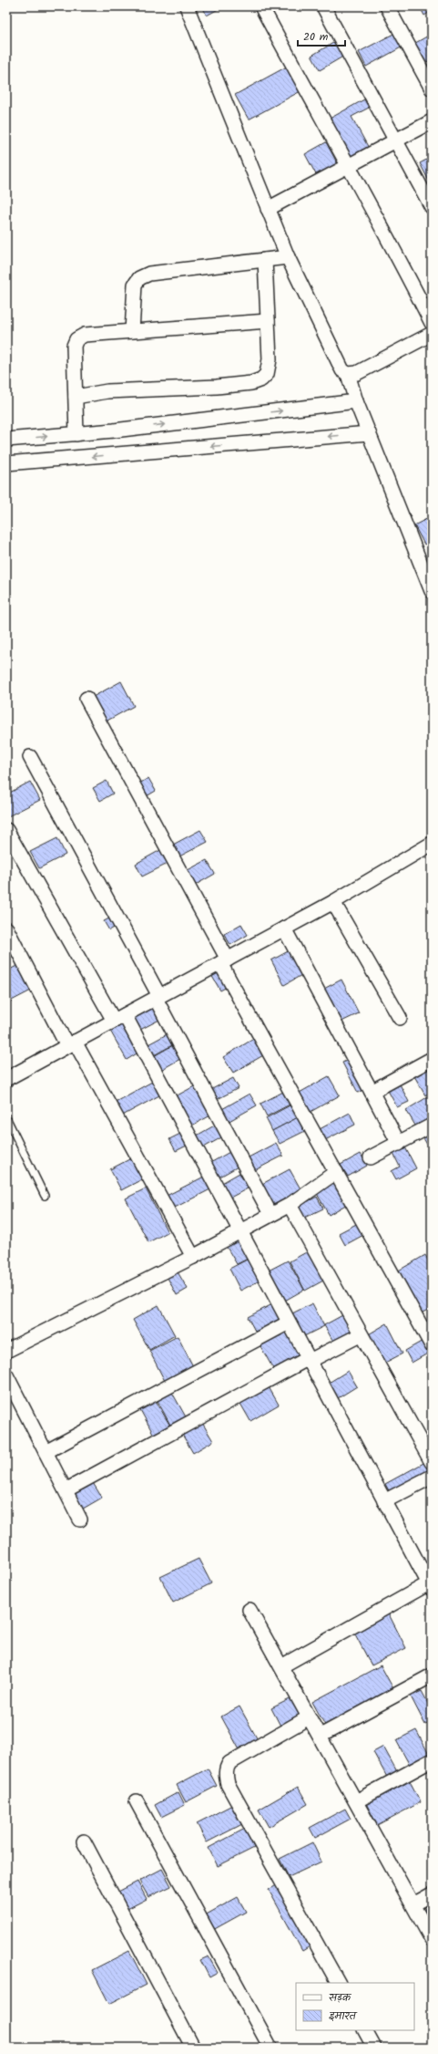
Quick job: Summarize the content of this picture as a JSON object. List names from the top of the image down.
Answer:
{
  "legend": ["सड़क", "इमारत"],
  "scale_bar": "20 m"
}
